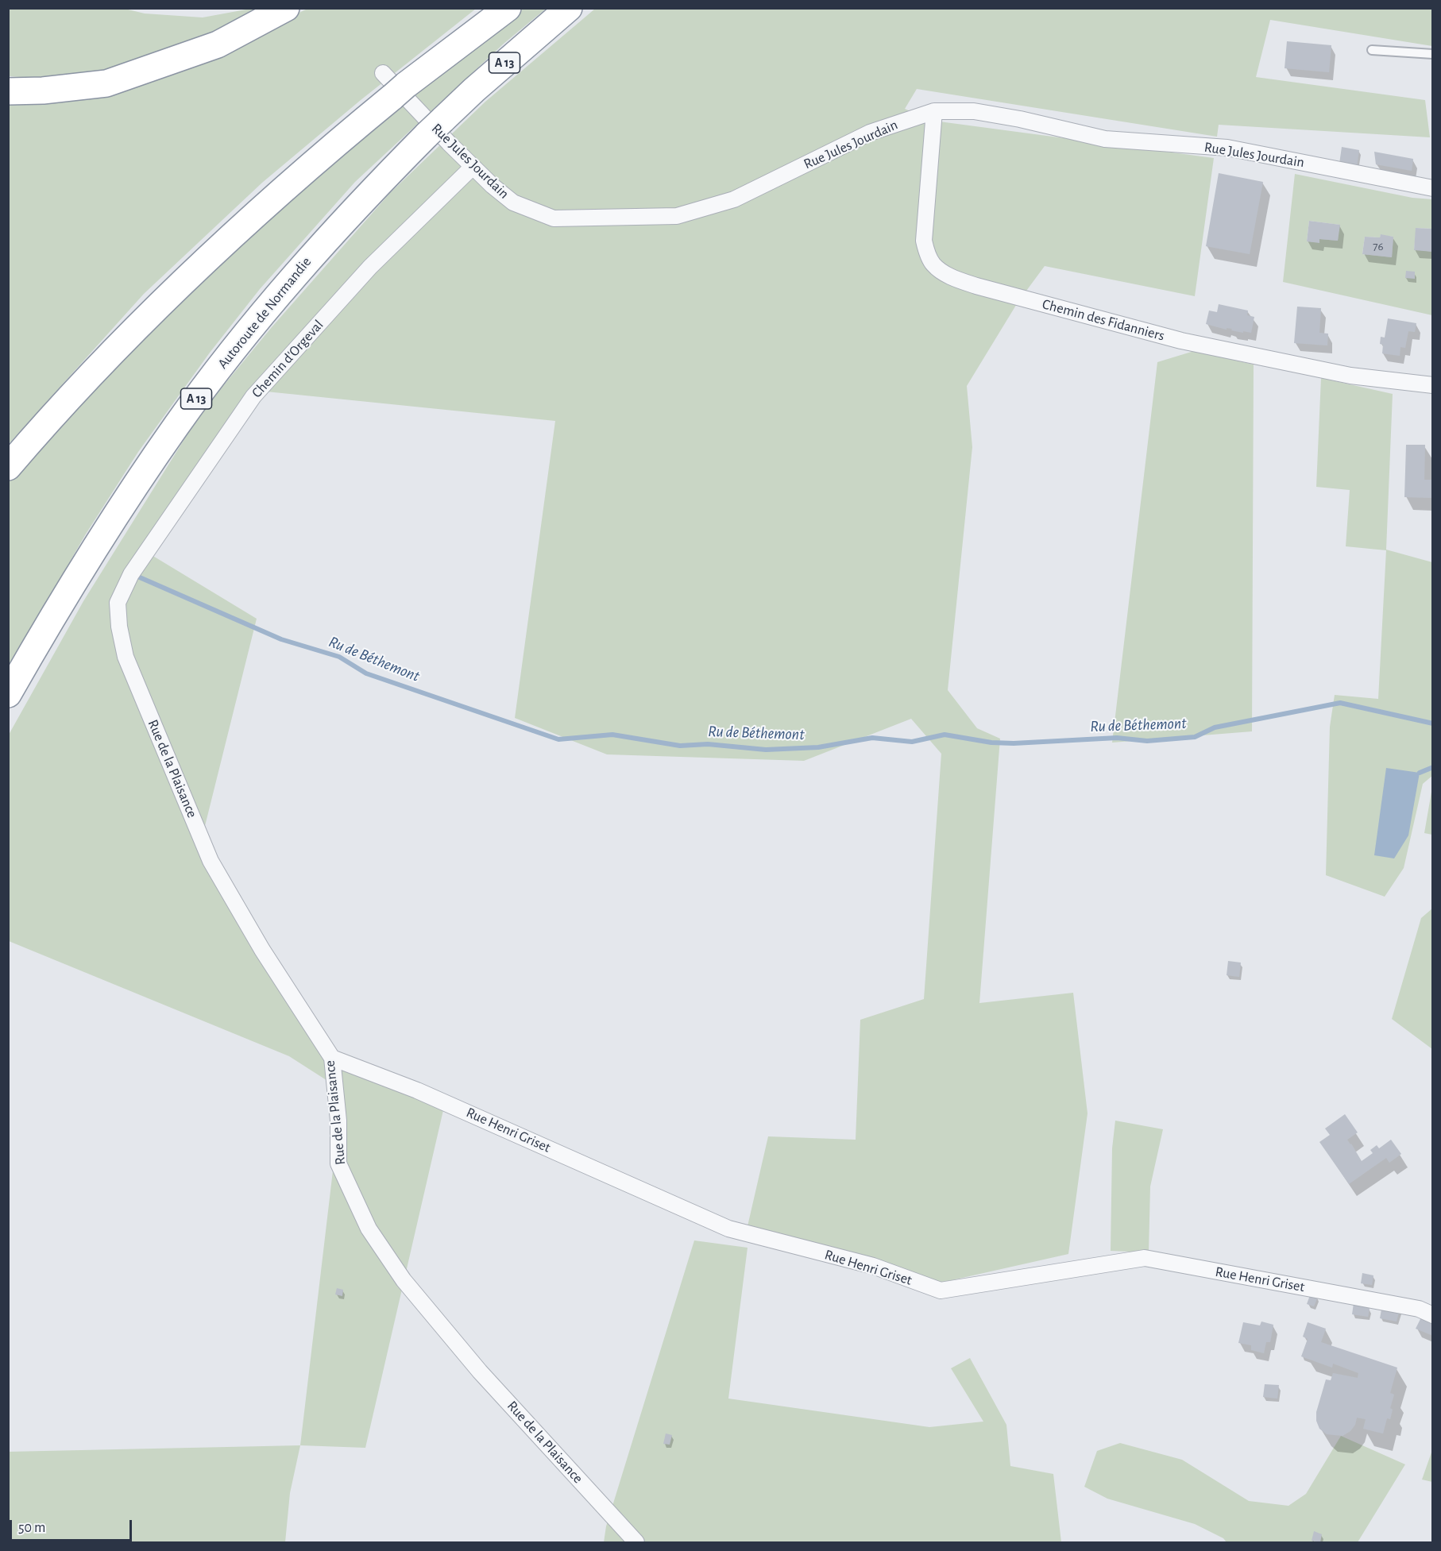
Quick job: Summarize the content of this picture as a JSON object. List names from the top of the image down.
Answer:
{
  "streets": {
    "highway": ["A 13", "Autoroute de Normandie"],
    "street": [
      "Rue Jules Jourdain",
      "Chemin des Fidanniers",
      "Chemin d'Orgeval",
      "Rue de la Plaisance",
      "Rue Henri Griset"
    ]
  },
  "crossings": [
    ["Rue Jules Jourdain", "Chemin des Fidanniers"],
    ["Rue Jules Jourdain", "Chemin d'Orgeval"],
    ["Chemin d'Orgeval", "Rue de la Plaisance"],
    ["Rue de la Plaisance", "Rue Henri Griset"]
  ],
  "water": ["Ru de Béthemont"],
  "house_numbers": ["76"],
  "scale_bar": "50 m"
}
